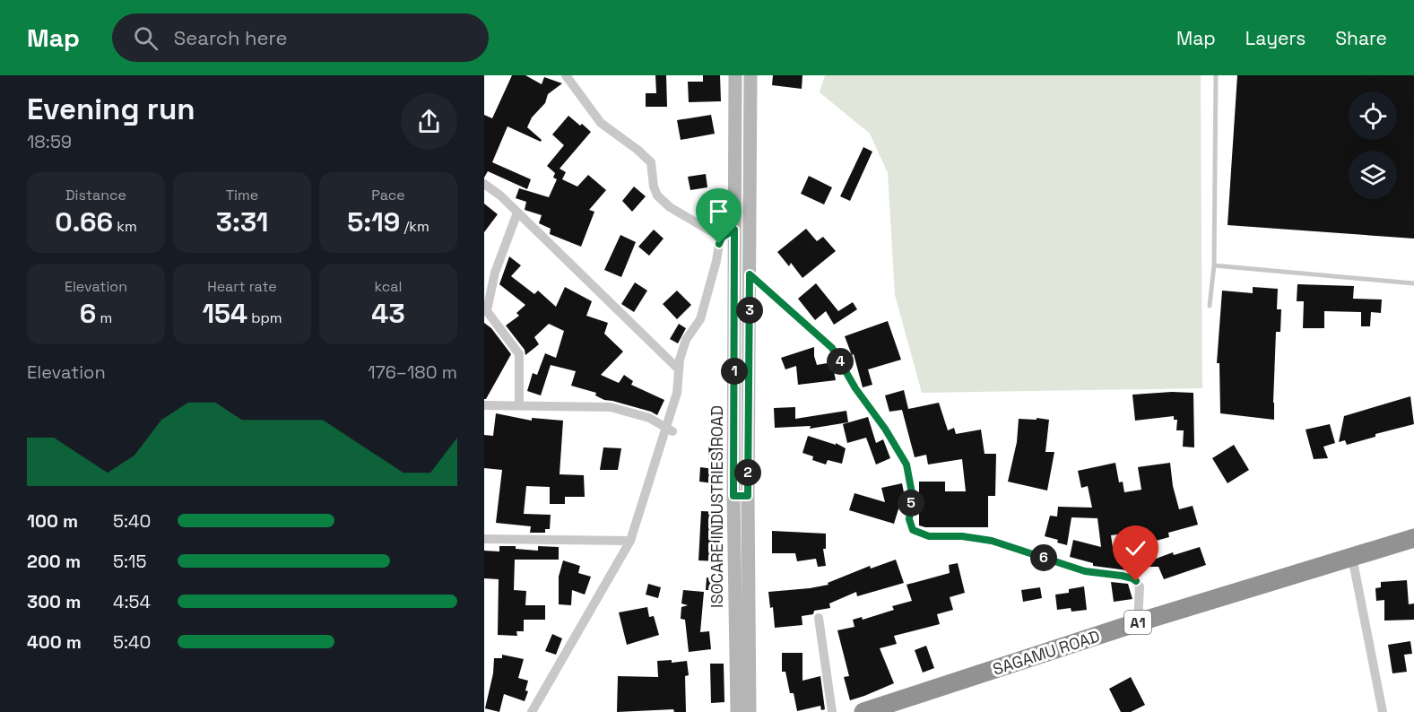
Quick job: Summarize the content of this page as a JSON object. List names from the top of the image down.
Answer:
{
  "streets": {
    "highway": ["A1", "SAGAMU ROAD"],
    "street": ["ISOCARE INDUSTRIES ROAD"]
  },
  "page": {
    "header": "Map",
    "search": "Search here",
    "nav": ["Map", "Layers", "Share"],
    "heading": ["Evening run", "18:59"],
    "stats": [
      ["Distance", "0.66 km"],
      ["Time", "3:31"],
      ["Pace", "5:19 /km"],
      ["Elevation", "6 m"],
      ["Heart rate", "154 bpm"],
      ["kcal", "43"]
    ],
    "pins": [
      "3",
      "4",
      "1",
      "2",
      "5",
      "6"
    ],
    "chart": ["Elevation", "176–180 m"],
    "list": [
      {
        "name": "100 m",
        "note": "5:40"
      },
      {
        "name": "200 m",
        "note": "5:15"
      },
      {
        "name": "300 m",
        "note": "4:54"
      },
      {
        "name": "400 m",
        "note": "5:40"
      }
    ]
  }
}
